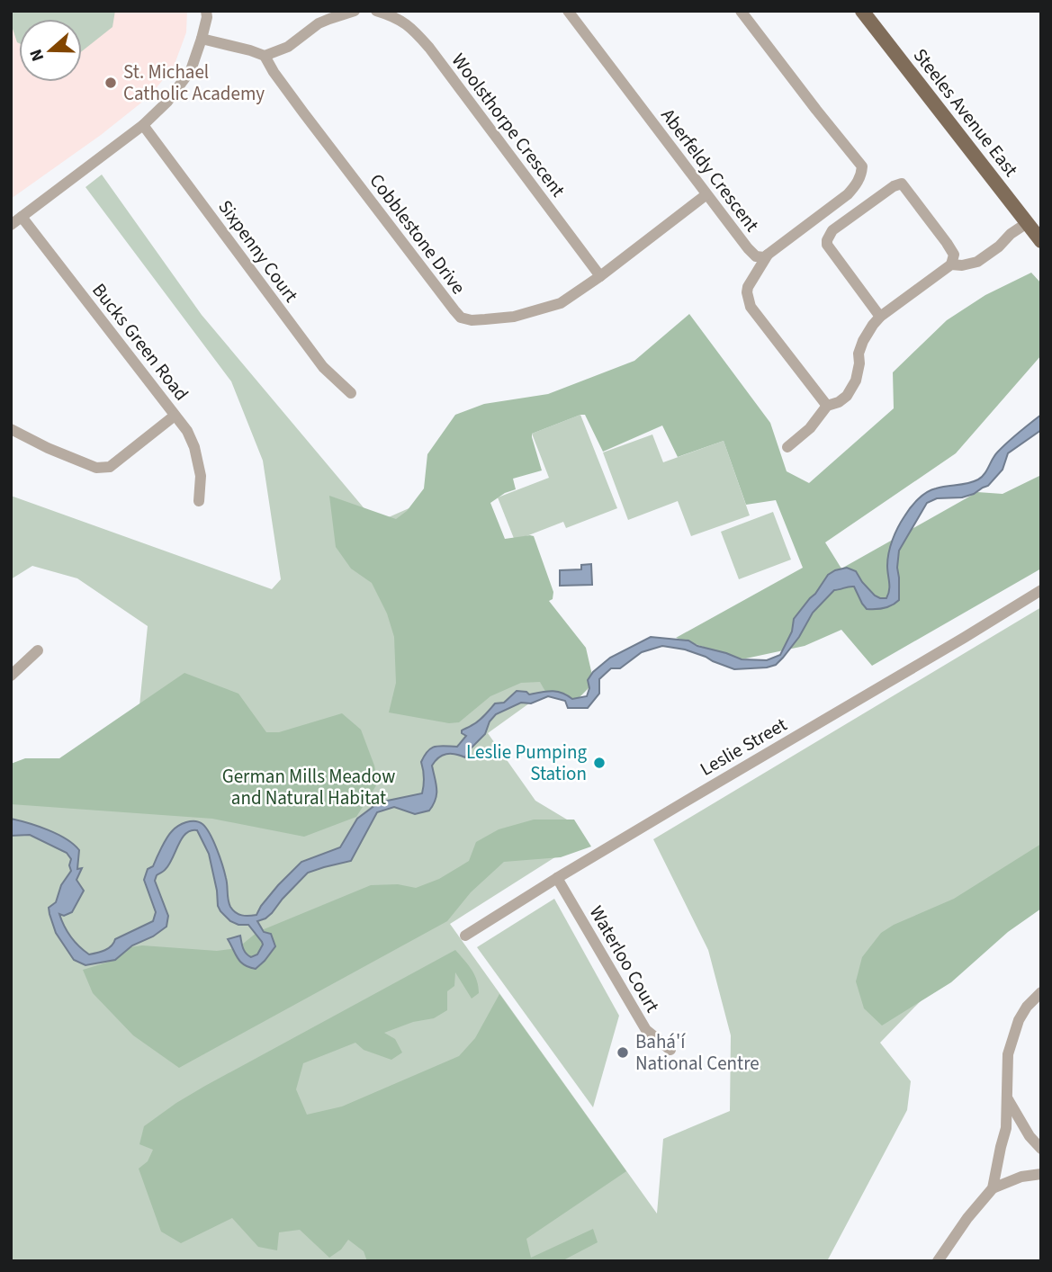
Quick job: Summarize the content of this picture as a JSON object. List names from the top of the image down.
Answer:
{
  "streets": {
    "main road": ["Steeles Avenue East"],
    "street": [
      "Woolsthorpe Crescent",
      "Aberfeldy Crescent",
      "Cobblestone Drive",
      "Sixpenny Court",
      "Bucks Green Road",
      "Leslie Street",
      "Waterloo Court"
    ]
  },
  "crossings": [
    ["Woolsthorpe Crescent", "Cobblestone Drive"],
    ["Aberfeldy Crescent", "Cobblestone Drive"],
    ["Leslie Street", "Waterloo Court"]
  ],
  "parks": ["German Mills Meadow and Natural Habitat"],
  "places": ["St. Michael Catholic Academy", "Leslie Pumping Station", "Bahá'í National Centre"],
  "north": "left"
}
